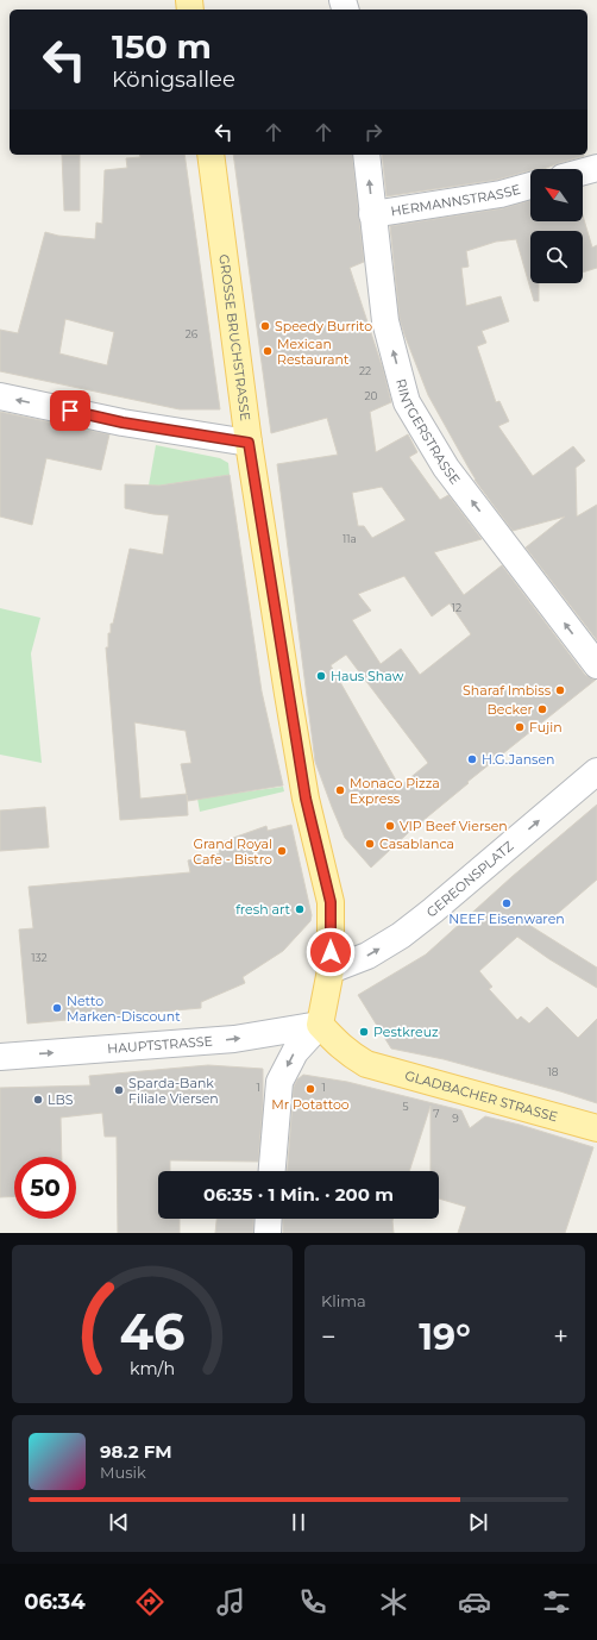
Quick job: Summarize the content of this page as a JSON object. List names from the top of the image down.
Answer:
{
  "streets": {
    "main road": ["GROSSE BRUCHSTRASSE", "GLADBACHER STRASSE"],
    "street": [
      "HERMANNSTRASSE",
      "RINTGERSTRASSE",
      "GEREONSPLATZ",
      "HAUPTSTRASSE"
    ]
  },
  "crossings": [
    ["HERMANNSTRASSE", "RINTGERSTRASSE"],
    ["GROSSE BRUCHSTRASSE", "GEREONSPLATZ"],
    ["GROSSE BRUCHSTRASSE", "HAUPTSTRASSE"],
    ["GROSSE BRUCHSTRASSE", "GLADBACHER STRASSE"],
    ["HAUPTSTRASSE", "GLADBACHER STRASSE"]
  ],
  "one_way": ["RINTGERSTRASSE", "GEREONSPLATZ", "HAUPTSTRASSE"],
  "places": [
    "Speedy Burrito",
    "Mexican Restaurant",
    "Haus Shaw",
    "Sharaf Imbiss",
    "Becker",
    "Fujin",
    "H.G.Jansen",
    "Monaco Pizza Express",
    "VIP Beef Viersen",
    "Casablanca",
    "Grand Royal Cafe - Bistro",
    "NEEF Eisenwaren",
    "fresh art",
    "Netto Marken-Discount",
    "Pestkreuz",
    "Mr Potattoo",
    "Sparda-Bank Filiale Viersen",
    "LBS"
  ],
  "house_numbers": [
    "26",
    "22",
    "20",
    "11a",
    "12",
    "132",
    "18",
    "1",
    "1",
    "5",
    "7",
    "9"
  ],
  "north": "top left",
  "page": {
    "turn": ["150 m", "Königsallee"],
    "limit": "50",
    "trip": "06:35 · 1 Min. · 200 m",
    "tile": "Klima",
    "heat": ["−", "19°", "+"],
    "song": ["98.2 FM", "Musik"],
    "tabs": "06:34",
    "gauge": ["46", "km/h"]
  }
}
